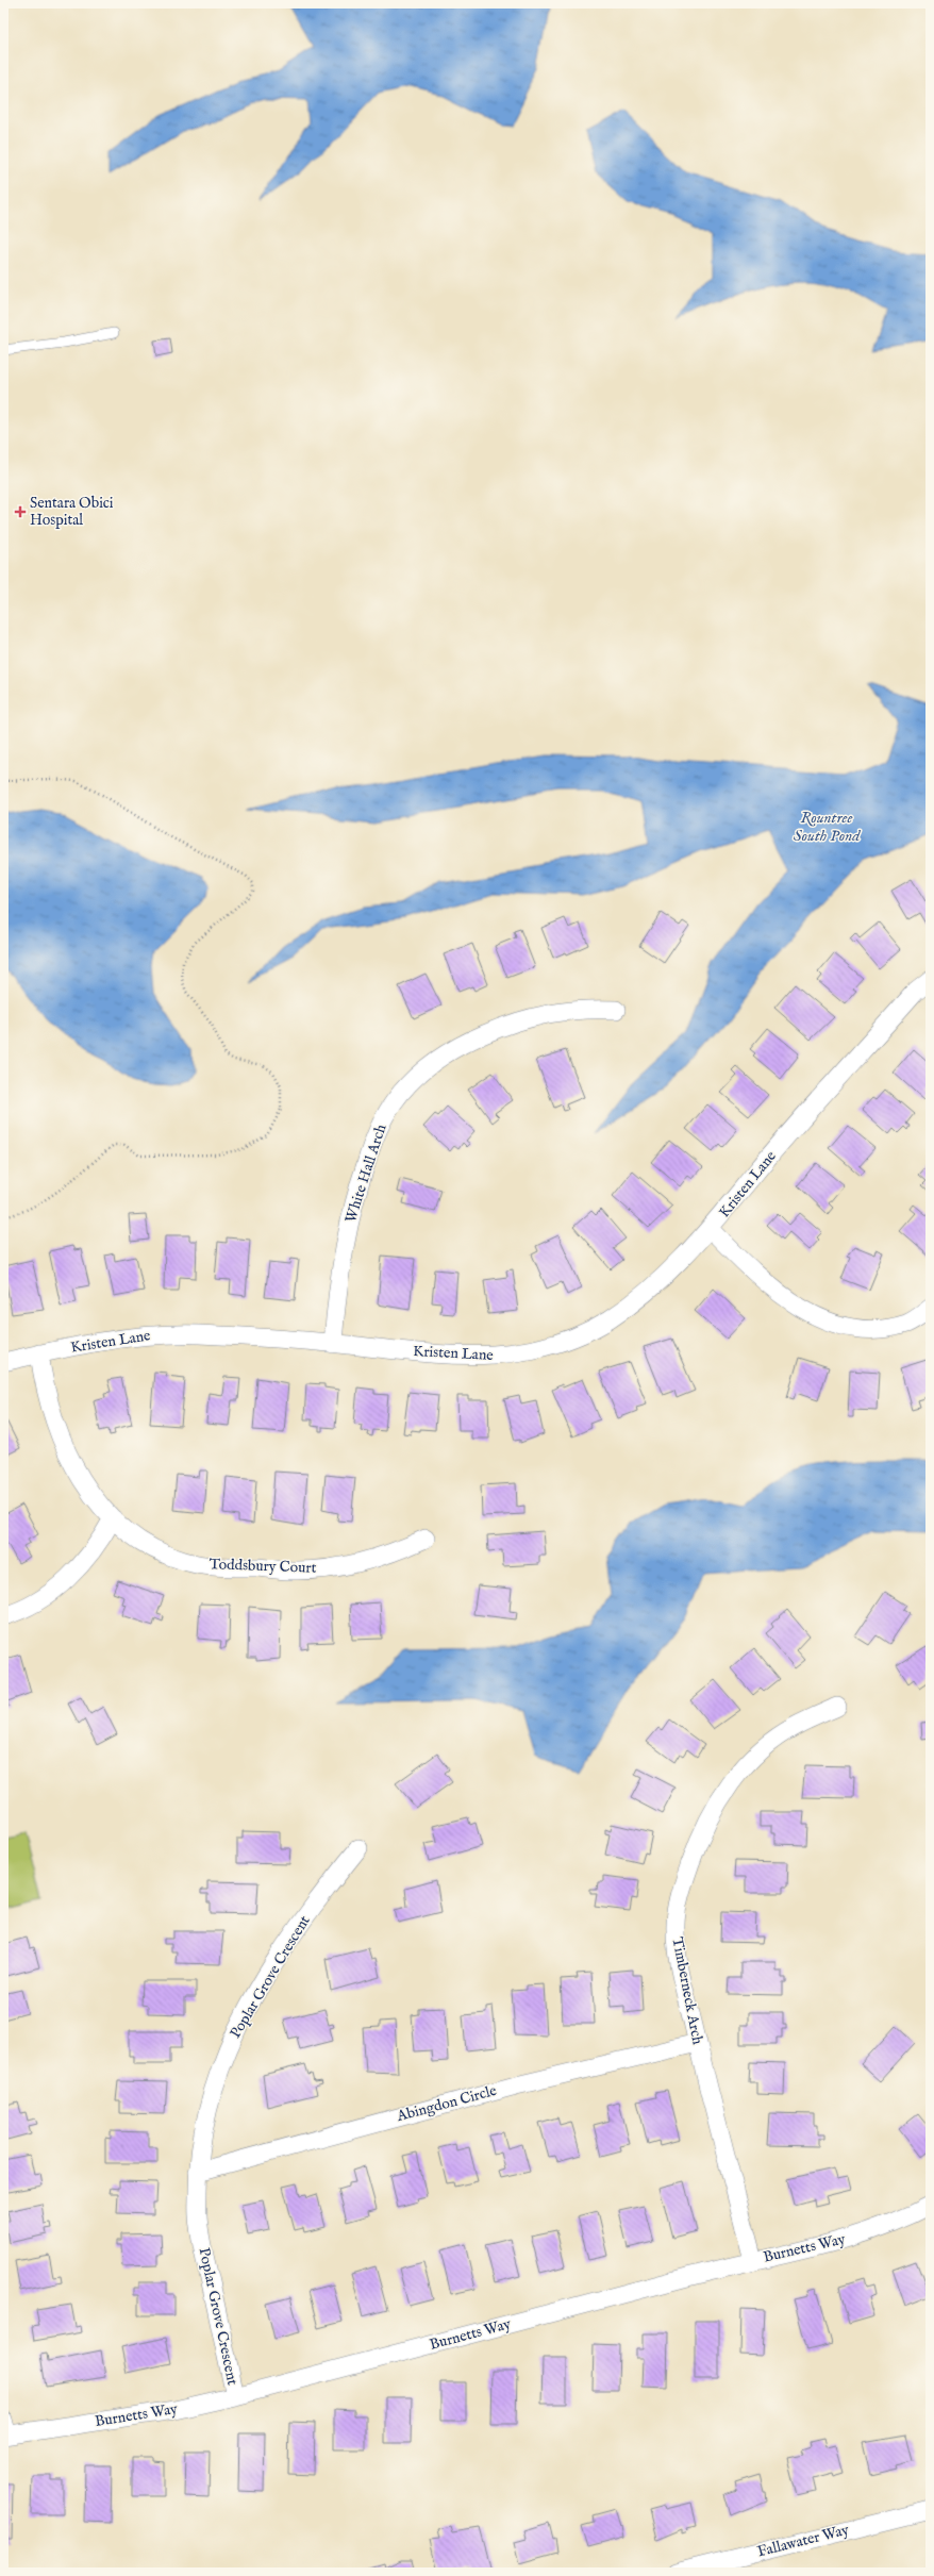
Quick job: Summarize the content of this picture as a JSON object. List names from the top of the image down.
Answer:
{
  "streets": {
    "street": [
      "White Hall Arch",
      "Kristen Lane",
      "Toddsbury Court",
      "Poplar Grove Crescent",
      "Timberneck Arch",
      "Abingdon Circle",
      "Burnetts Way",
      "Fallawater Way"
    ]
  },
  "crossings": [
    ["White Hall Arch", "Kristen Lane"],
    ["Kristen Lane", "Toddsbury Court"],
    ["Poplar Grove Crescent", "Abingdon Circle"],
    ["Poplar Grove Crescent", "Burnetts Way"],
    ["Timberneck Arch", "Abingdon Circle"],
    ["Timberneck Arch", "Burnetts Way"]
  ],
  "water": ["Rountree South Pond"],
  "places": {
    "health": ["Sentara Obici Hospital"]
  }
}
